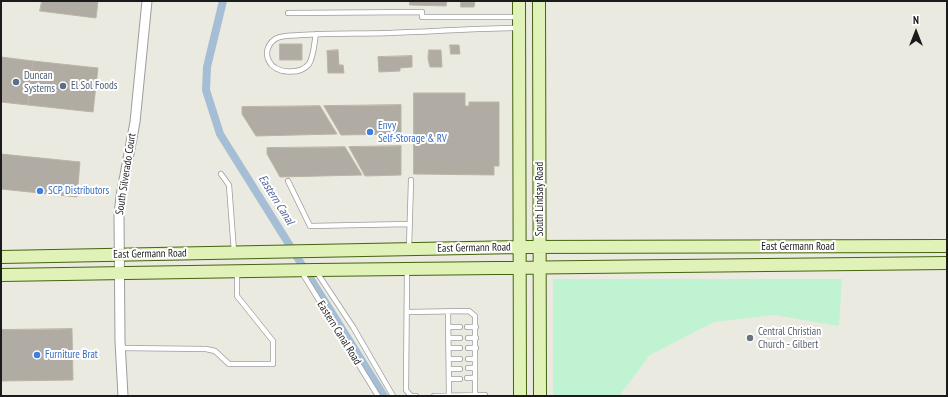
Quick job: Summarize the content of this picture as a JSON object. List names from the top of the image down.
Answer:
{
  "streets": {
    "main road": ["South Lindsay Road", "East Germann Road"],
    "street": ["South Silverado Court"],
    "lane": ["Eastern Canal Road"]
  },
  "crossings": [
    ["South Silverado Court", "East Germann Road"],
    ["South Lindsay Road", "East Germann Road"],
    ["East Germann Road", "Eastern Canal Road"]
  ],
  "water": ["Eastern Canal"],
  "places": [
    "Duncan Systems",
    "El Sol Foods",
    "Envy Self-Storage & RV",
    "SCP Distributors",
    "Central Christian Church - Gilbert",
    "Furniture Brat"
  ],
  "north": "top"
}
